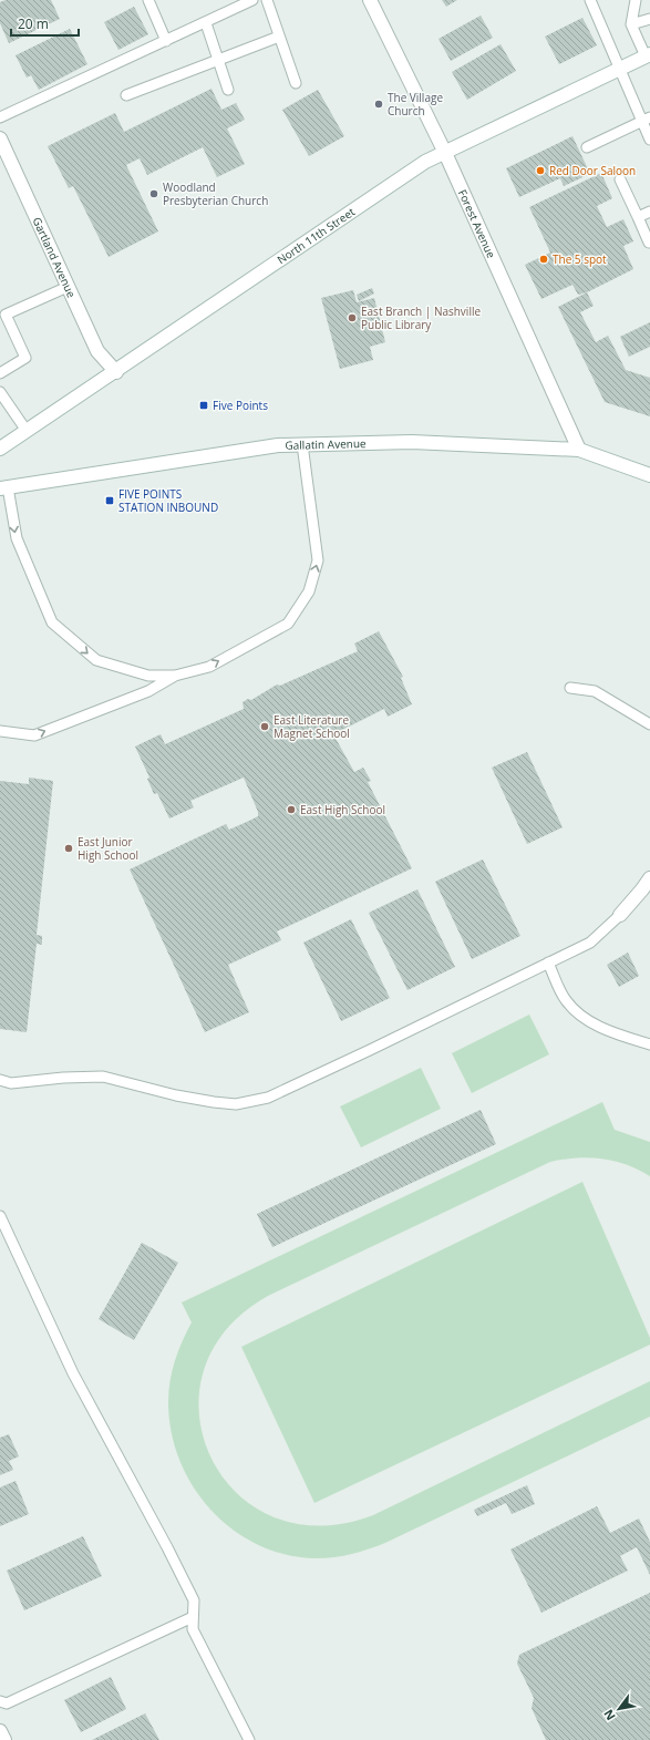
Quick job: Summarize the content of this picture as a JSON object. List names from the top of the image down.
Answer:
{
  "streets": {
    "street": [
      "Forest Avenue",
      "North 11th Street",
      "Gartland Avenue",
      "Gallatin Avenue"
    ]
  },
  "crossings": [
    ["Forest Avenue", "North 11th Street"],
    ["Forest Avenue", "Gallatin Avenue"],
    ["North 11th Street", "Gartland Avenue"]
  ],
  "places": {
    "other": [
      "The Village Church",
      "Red Door Saloon",
      "Woodland Presbyterian Church",
      "The 5 spot",
      "East Branch | Nashville Public Library",
      "East Literature Magnet School",
      "East High School",
      "East Junior High School"
    ],
    "transit": ["Five Points", "FIVE POINTS STATION INBOUND"]
  },
  "scale_bar": "20 m",
  "north": "bottom left"
}
